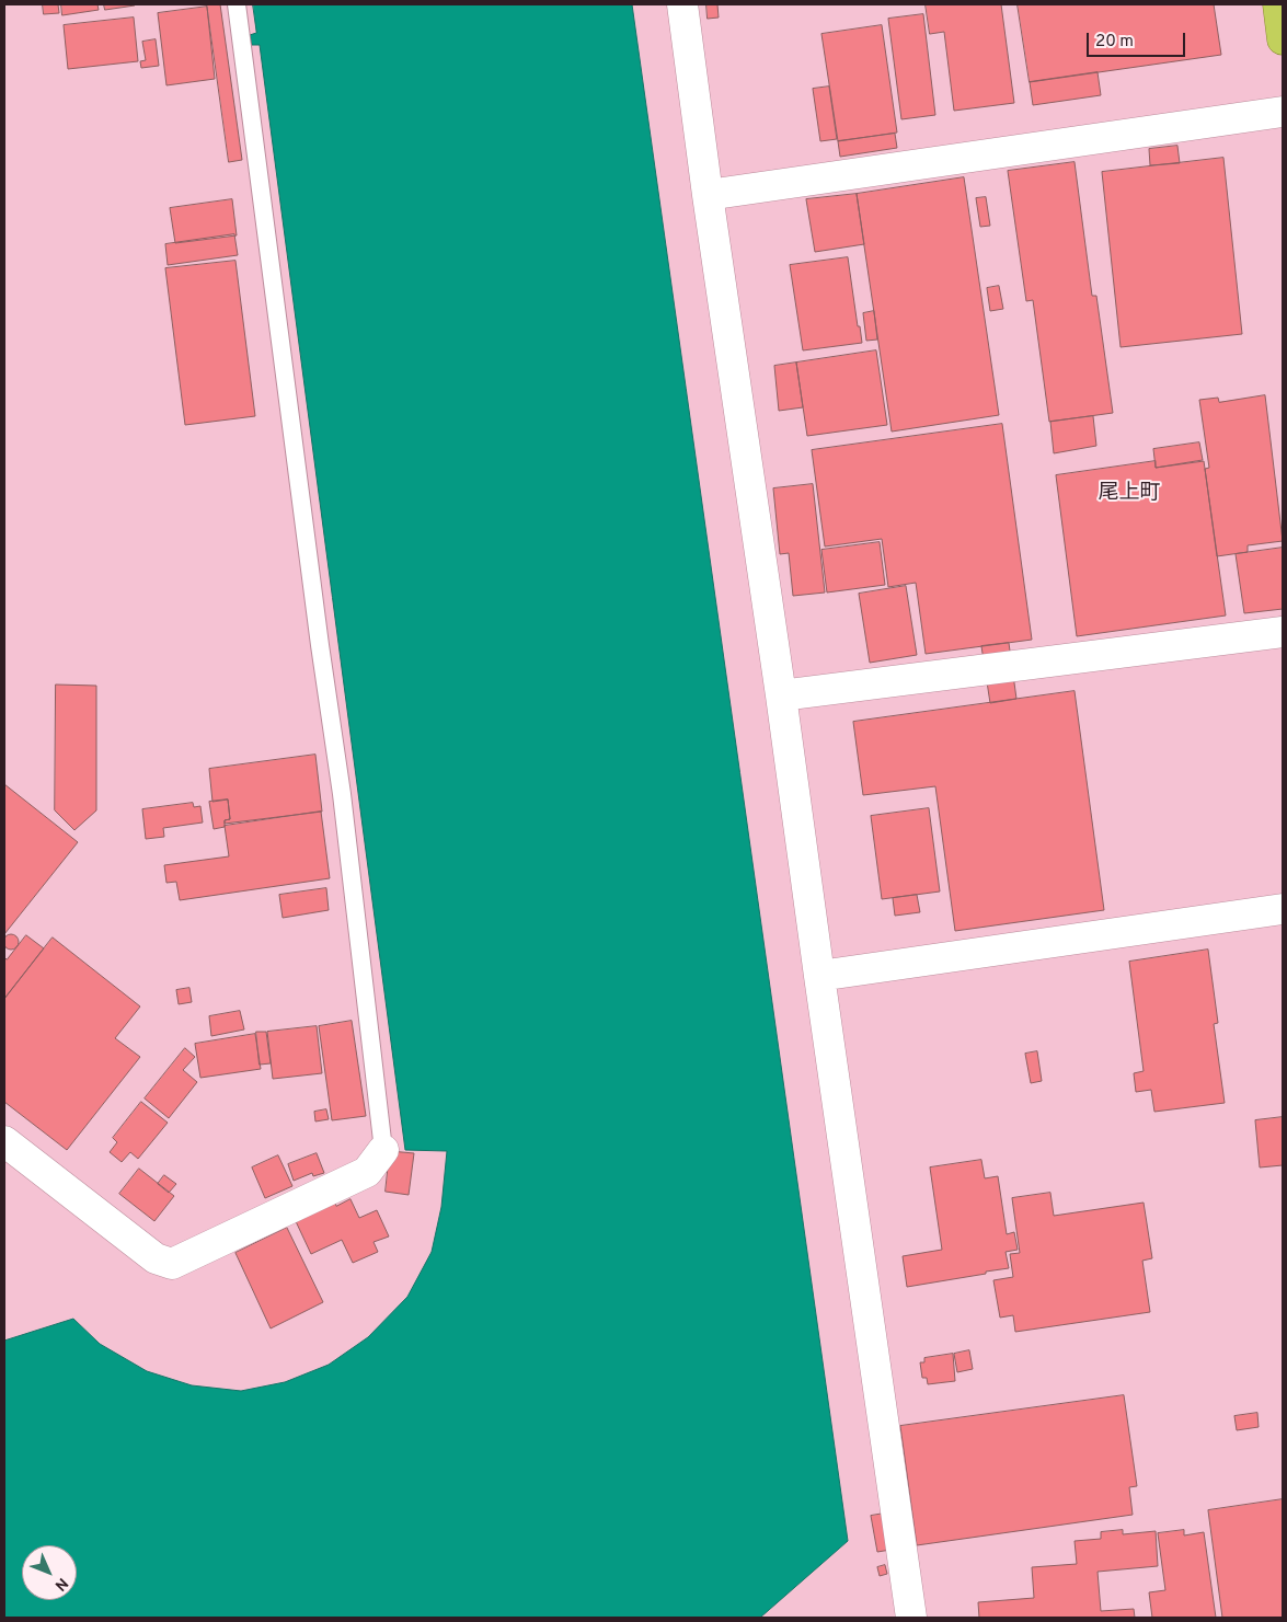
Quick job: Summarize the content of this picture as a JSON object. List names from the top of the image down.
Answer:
{
  "districts": ["尾上町"],
  "scale_bar": "20 m",
  "north": "bottom right"
}
